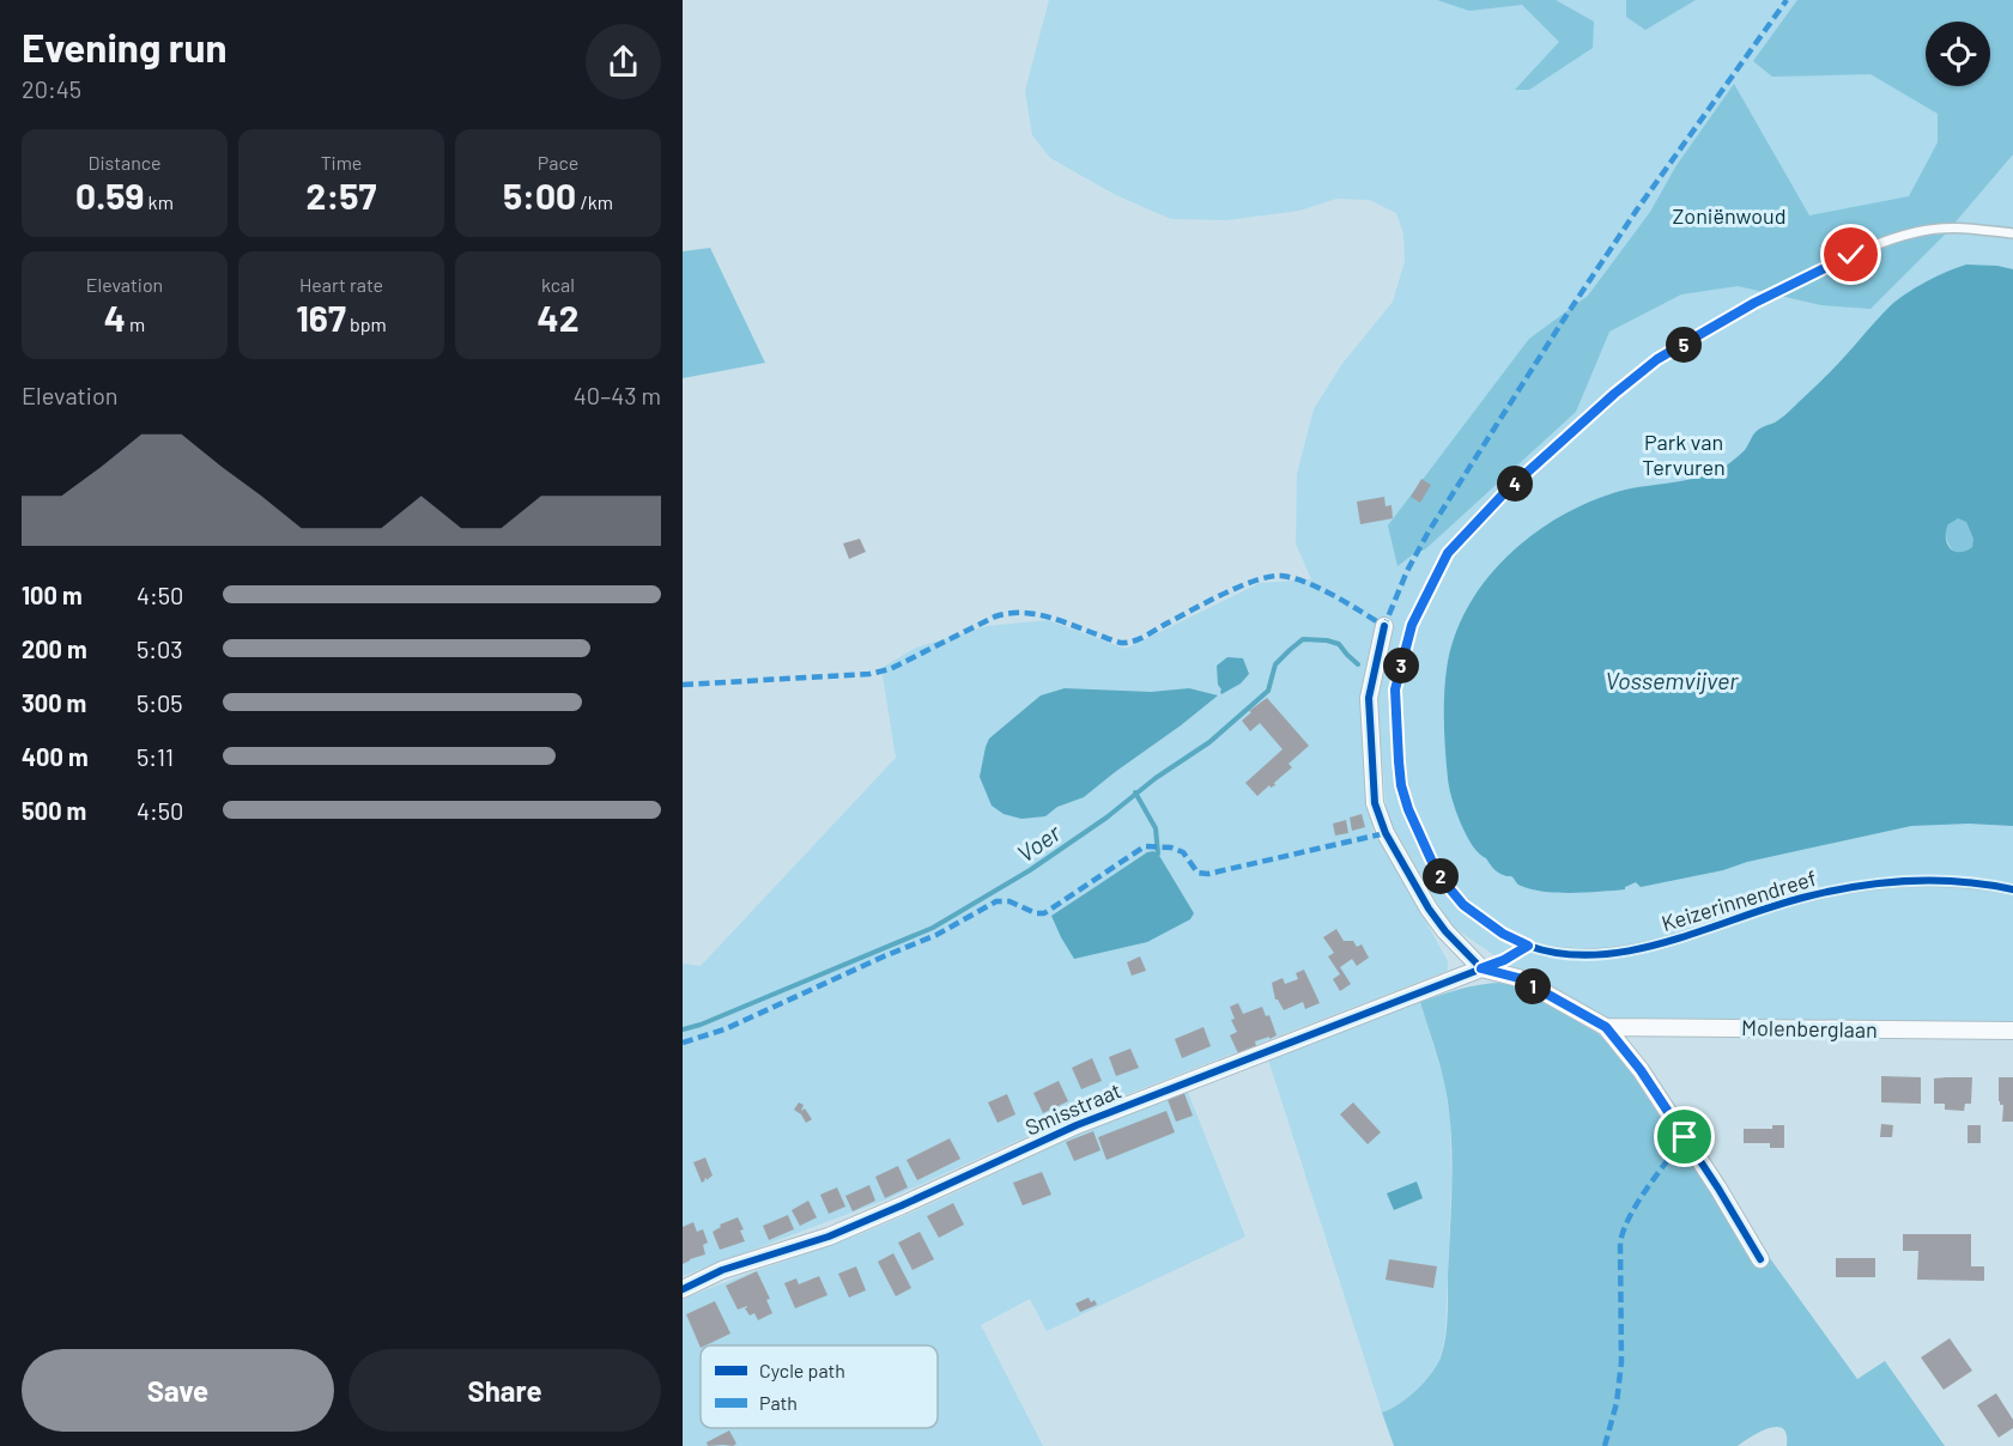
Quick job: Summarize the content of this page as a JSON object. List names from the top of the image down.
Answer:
{
  "streets": {
    "street": ["Molenberglaan", "Smisstraat"],
    "lane": ["Keizerinnendreef"]
  },
  "water": ["Vossemvijver", "Voer"],
  "parks": ["Zoniënwoud", "Park van Tervuren"],
  "legend": ["Cycle path", "Path"],
  "page": {
    "heading": ["Evening run", "20:45"],
    "stats": [
      ["Distance", "0.59 km"],
      ["Time", "2:57"],
      ["Pace", "5:00 /km"],
      ["Elevation", "4 m"],
      ["Heart rate", "167 bpm"],
      ["kcal", "42"]
    ],
    "pins": [
      "5",
      "4",
      "3",
      "2",
      "1"
    ],
    "chart": ["Elevation", "40–43 m"],
    "list": [
      {
        "name": "100 m",
        "note": "4:50"
      },
      {
        "name": "200 m",
        "note": "5:03"
      },
      {
        "name": "300 m",
        "note": "5:05"
      },
      {
        "name": "400 m",
        "note": "5:11"
      },
      {
        "name": "500 m",
        "note": "4:50"
      }
    ],
    "buttons": ["Save", "Share"]
  }
}
